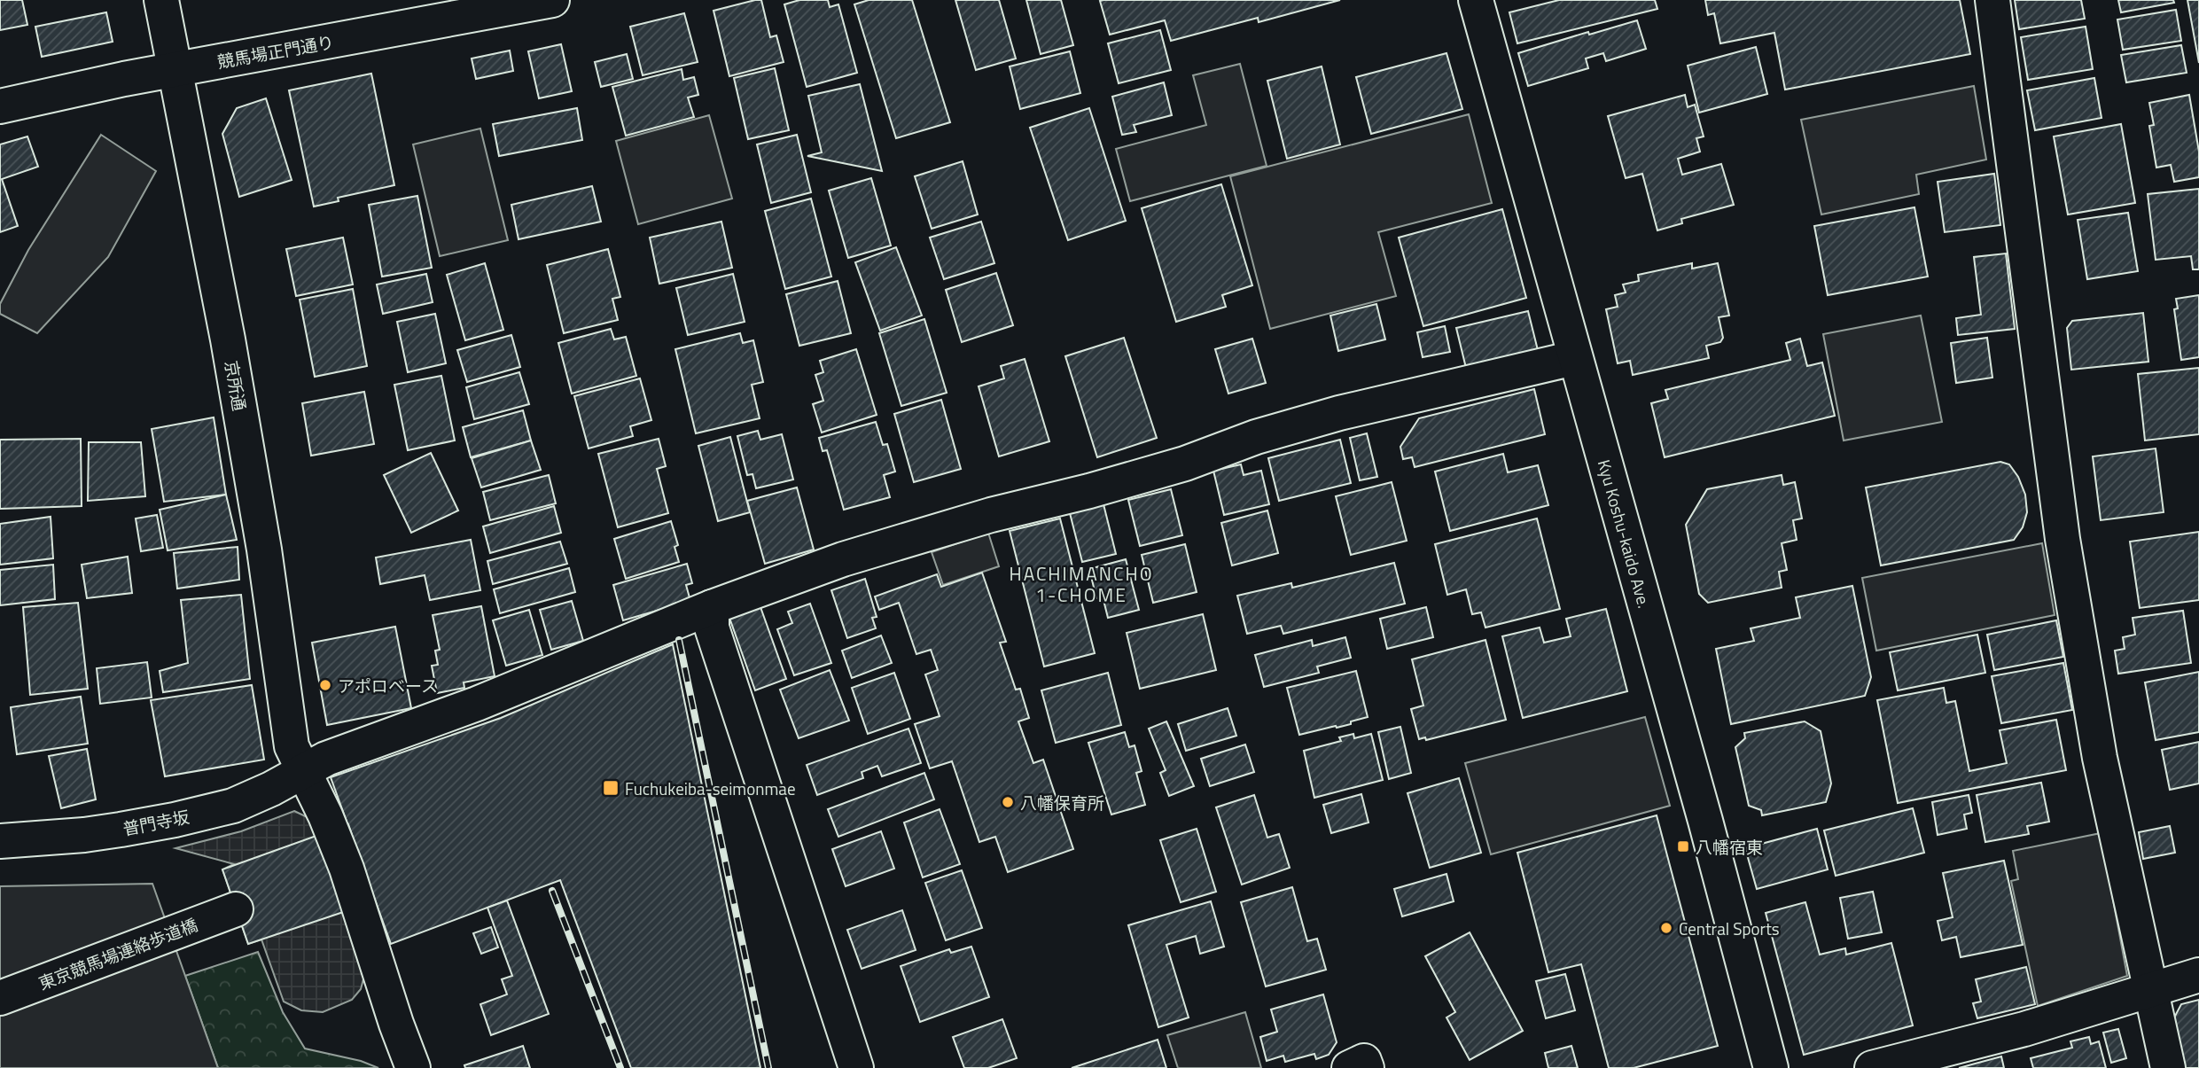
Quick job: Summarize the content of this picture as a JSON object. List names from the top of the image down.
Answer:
{
  "streets": {
    "street": [
      "競馬場正門通り",
      "京所通",
      "Kyu Koshu-kaido Ave.",
      "普門寺坂",
      "東京競馬場連絡歩道橋"
    ]
  },
  "crossings": [
    ["競馬場正門通り", "京所通"],
    ["京所通", "普門寺坂"],
    ["Kyu Koshu-kaido Ave.", "普門寺坂"]
  ],
  "districts": ["HACHIMANCHO 1-CHOME"],
  "places": {
    "other": ["アポロベース", "八幡保育所", "Central Sports"],
    "transit": ["Fuchukeiba-seimonmae", "八幡宿東"]
  }
}
